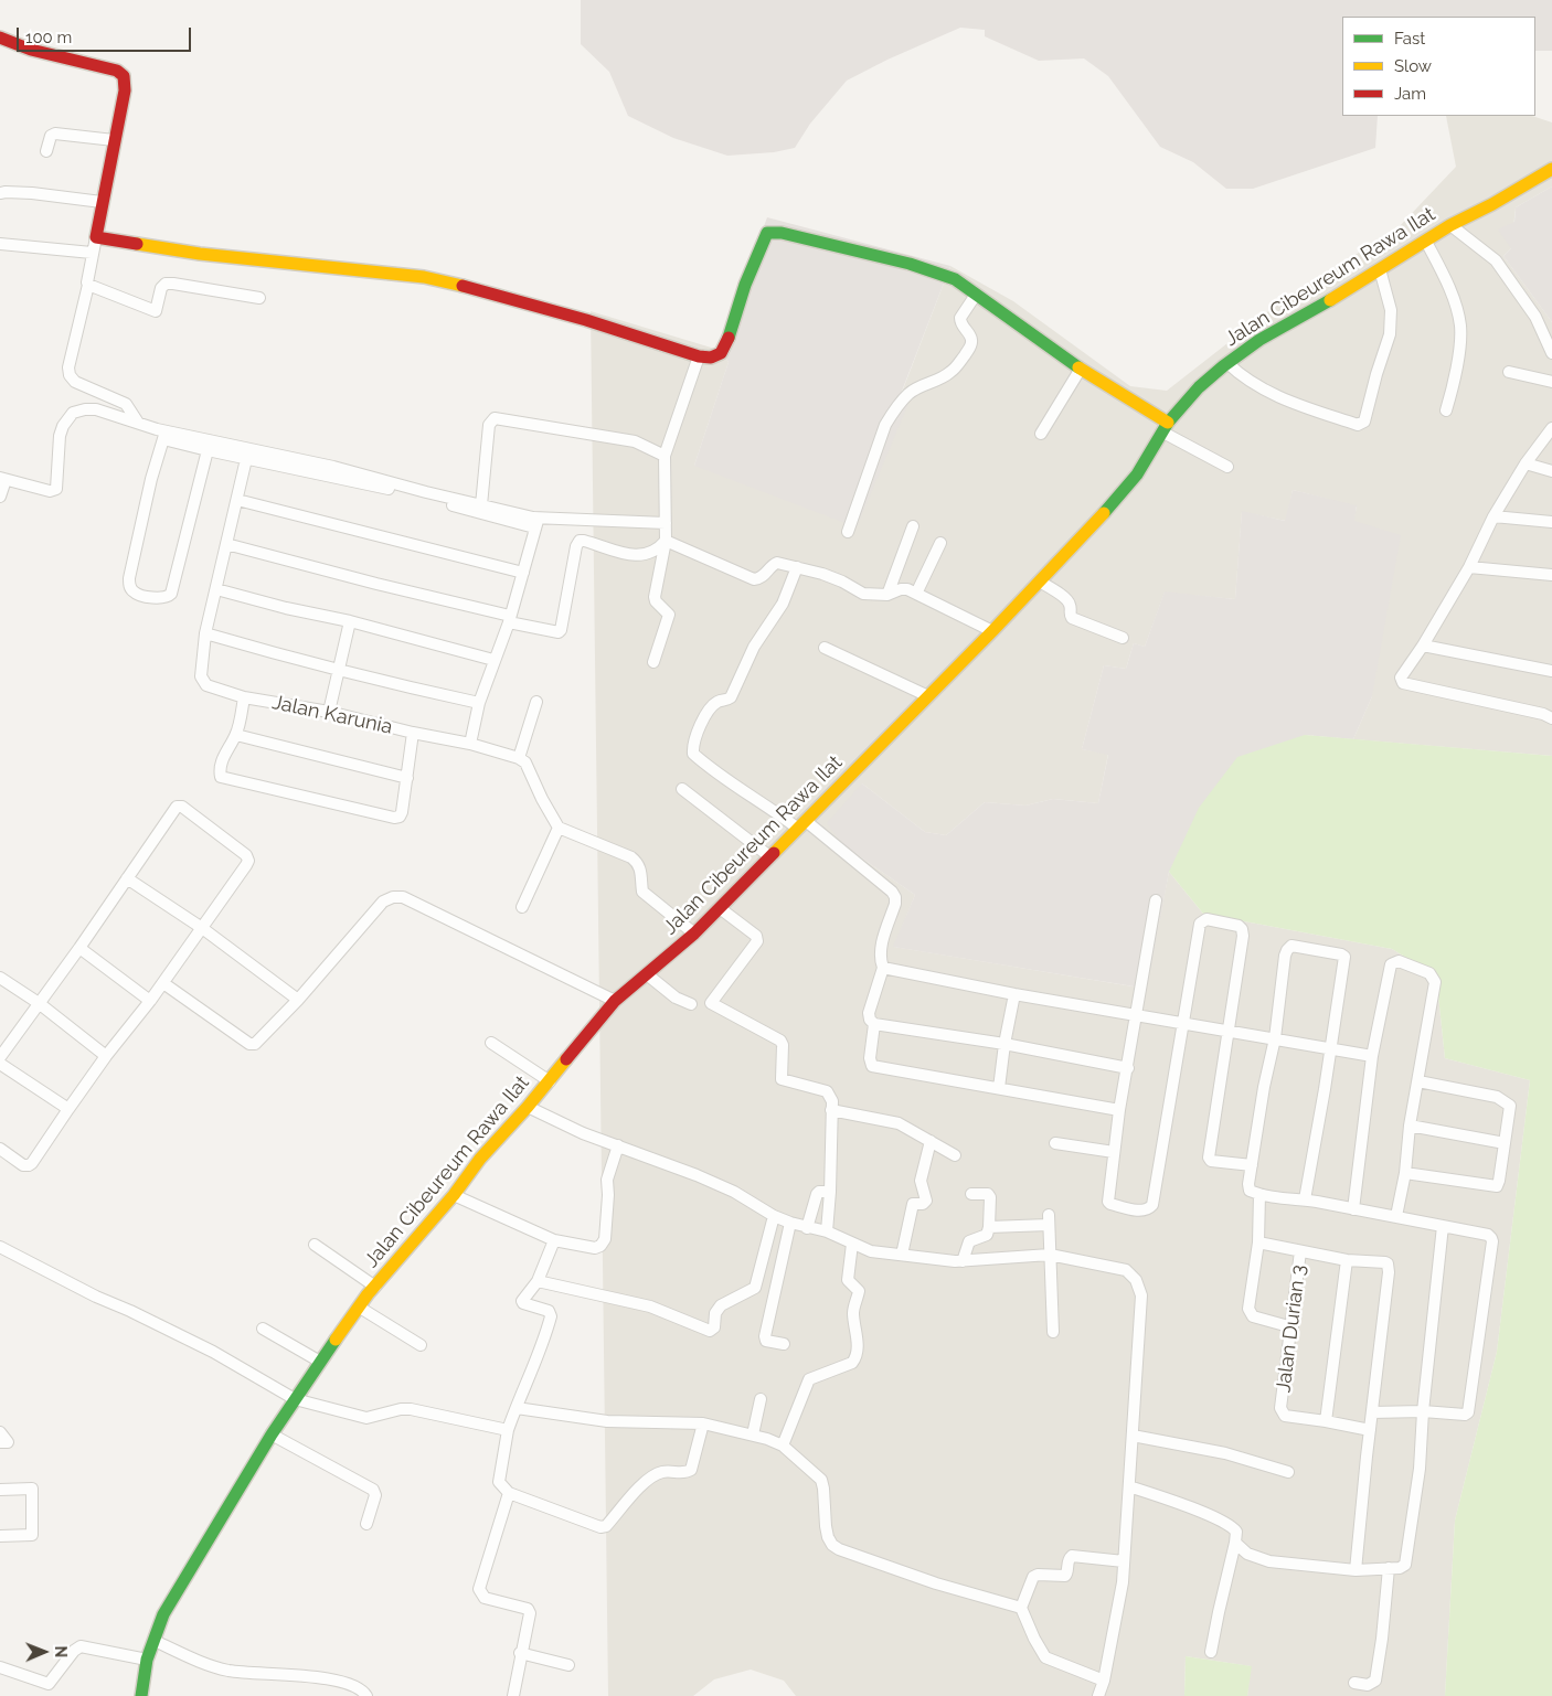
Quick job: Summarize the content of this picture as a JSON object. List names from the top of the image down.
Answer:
{
  "streets": {
    "street": ["Jalan Cibeureum Rawa Ilat", "Jalan Karunia", "Jalan Durian 3"]
  },
  "legend": ["Fast", "Slow", "Jam"],
  "scale_bar": "100 m",
  "north": "right"
}
